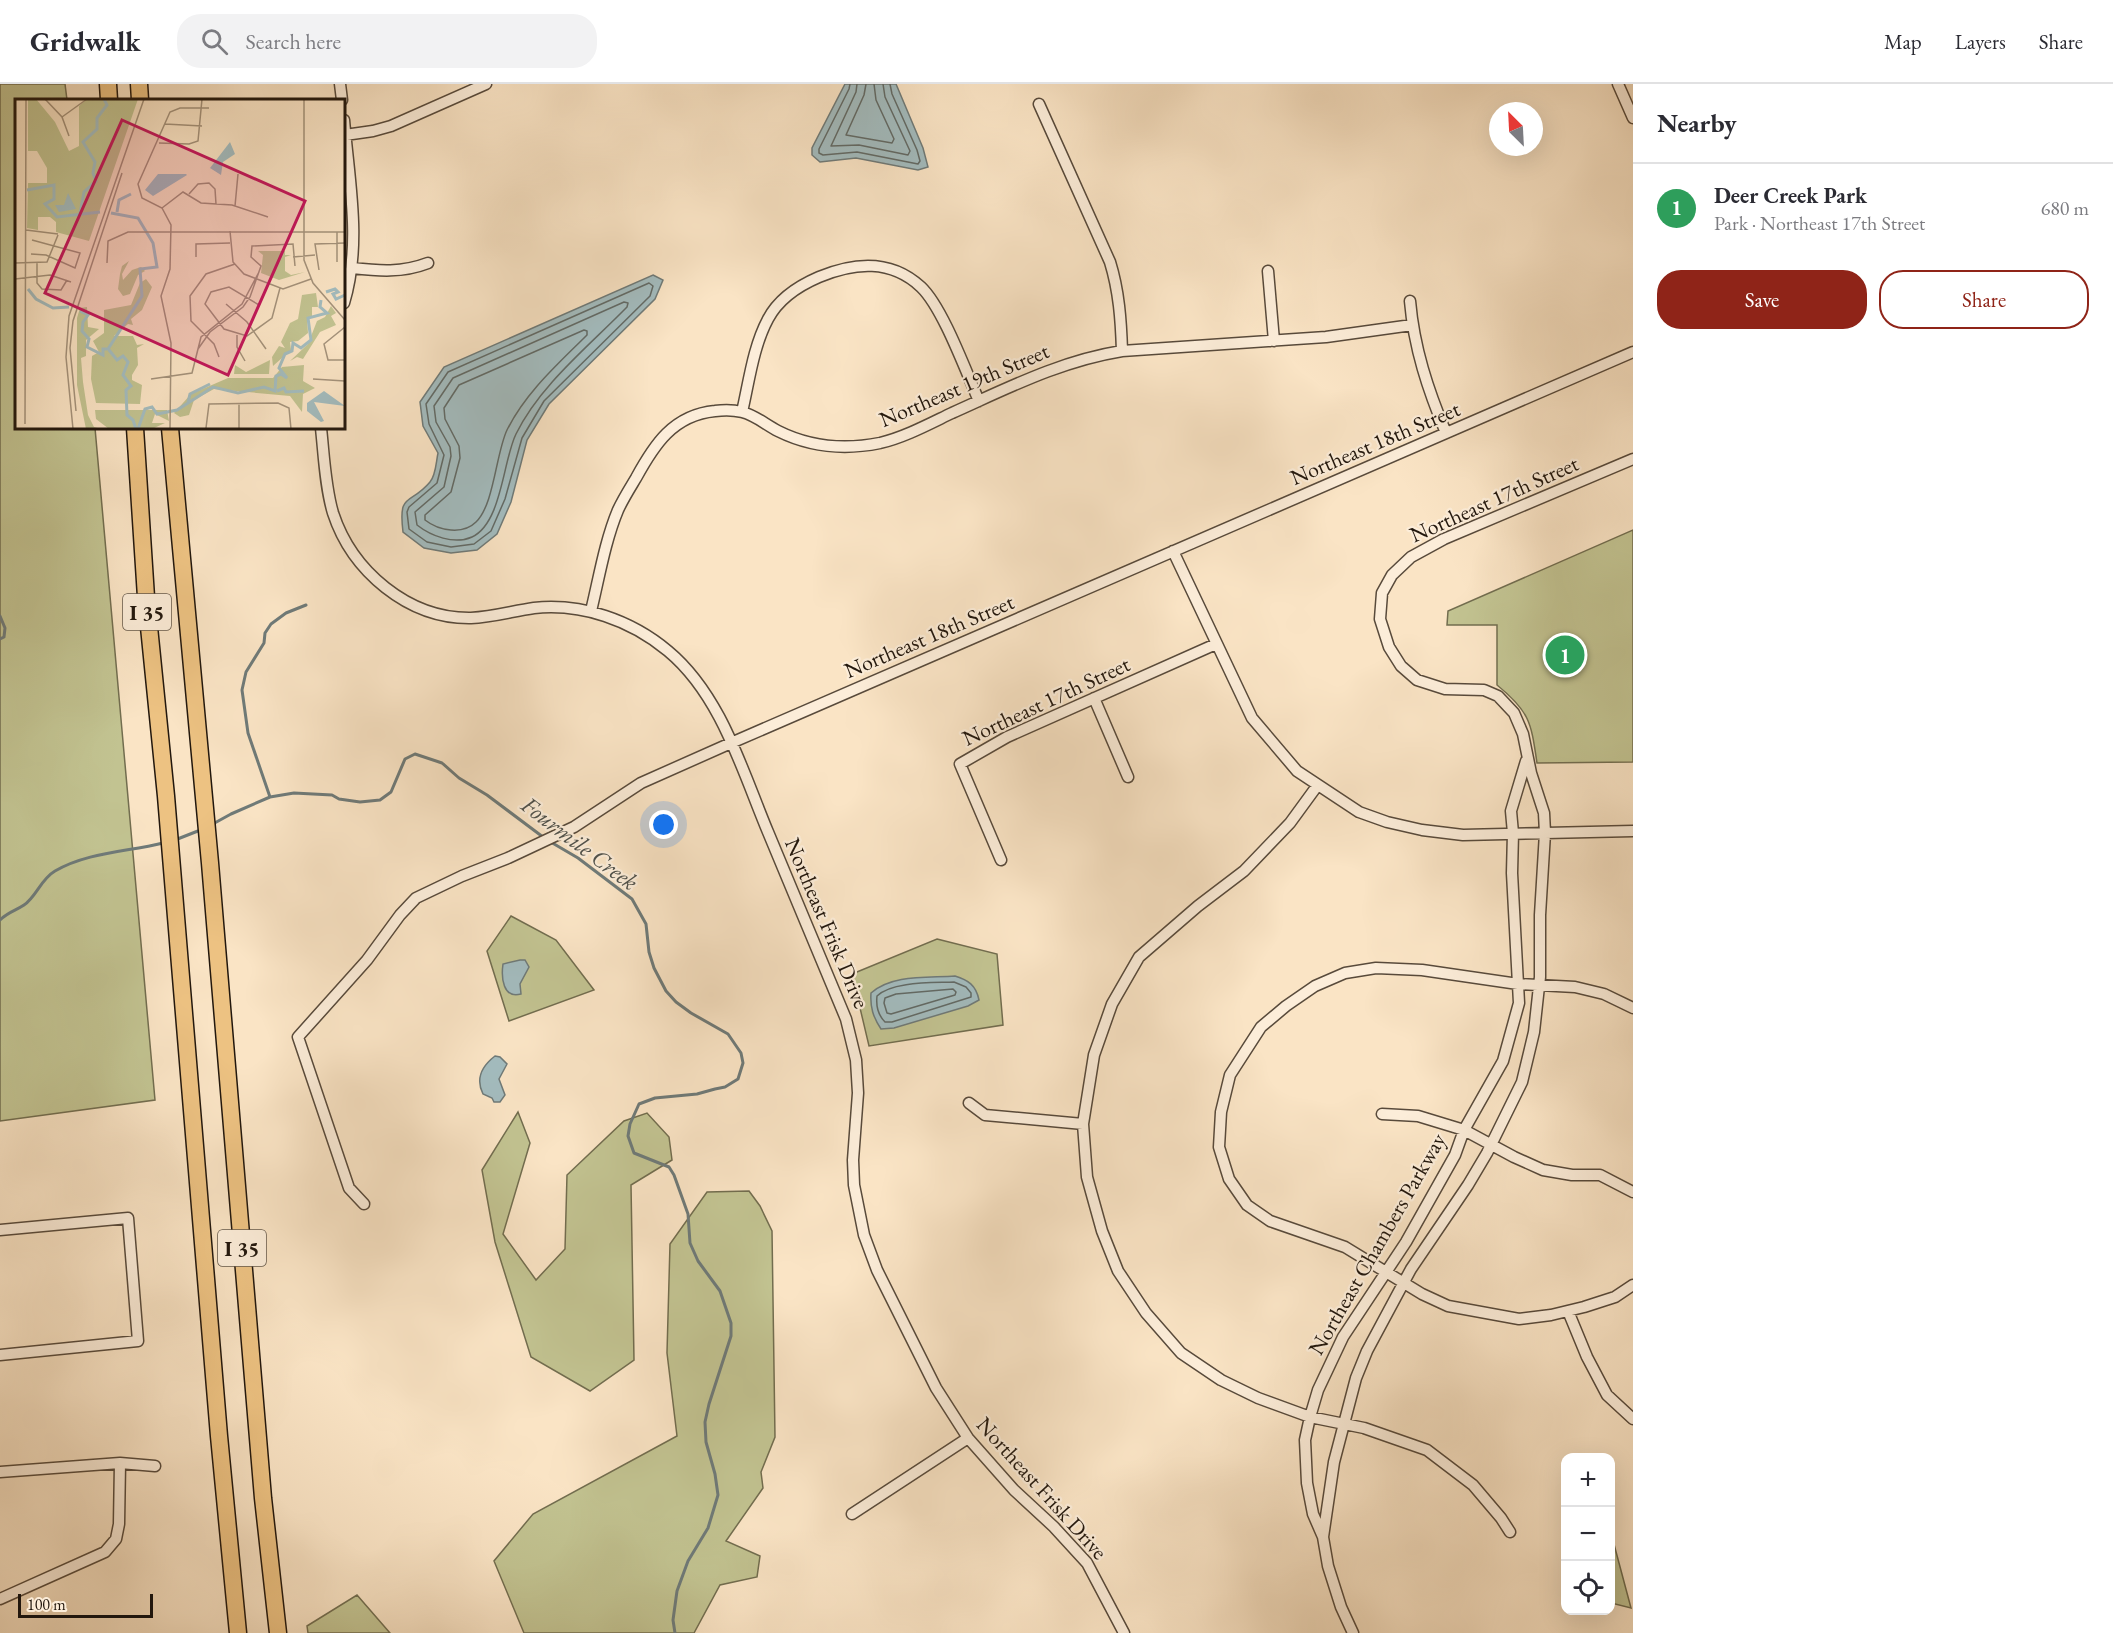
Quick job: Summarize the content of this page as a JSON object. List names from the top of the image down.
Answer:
{
  "streets": {
    "highway": ["I 35"],
    "street": [
      "Northeast 19th Street",
      "Northeast 18th Street",
      "Northeast 17th Street",
      "Northeast Frisk Drive",
      "Northeast Chambers Parkway"
    ]
  },
  "crossings": [
    ["Northeast 19th Street", "Northeast Frisk Drive"],
    ["Northeast 18th Street", "Northeast Frisk Drive"],
    ["Northeast 17th Street", "Northeast Chambers Parkway"]
  ],
  "water": ["Fourmile Creek"],
  "scale_bar": "100 m",
  "north": "top left",
  "page": {
    "header": "Gridwalk",
    "search": "Search here",
    "nav": ["Map", "Layers", "Share"],
    "heading": "Nearby",
    "list": [
      {
        "mark": "1",
        "name": "Deer Creek Park",
        "note": "Park · Northeast 17th Street",
        "value": "680 m"
      }
    ],
    "buttons": ["Save", "Share"],
    "pins": "1",
    "map_buttons": ["+", "−"],
    "scale": "100 m"
  }
}
